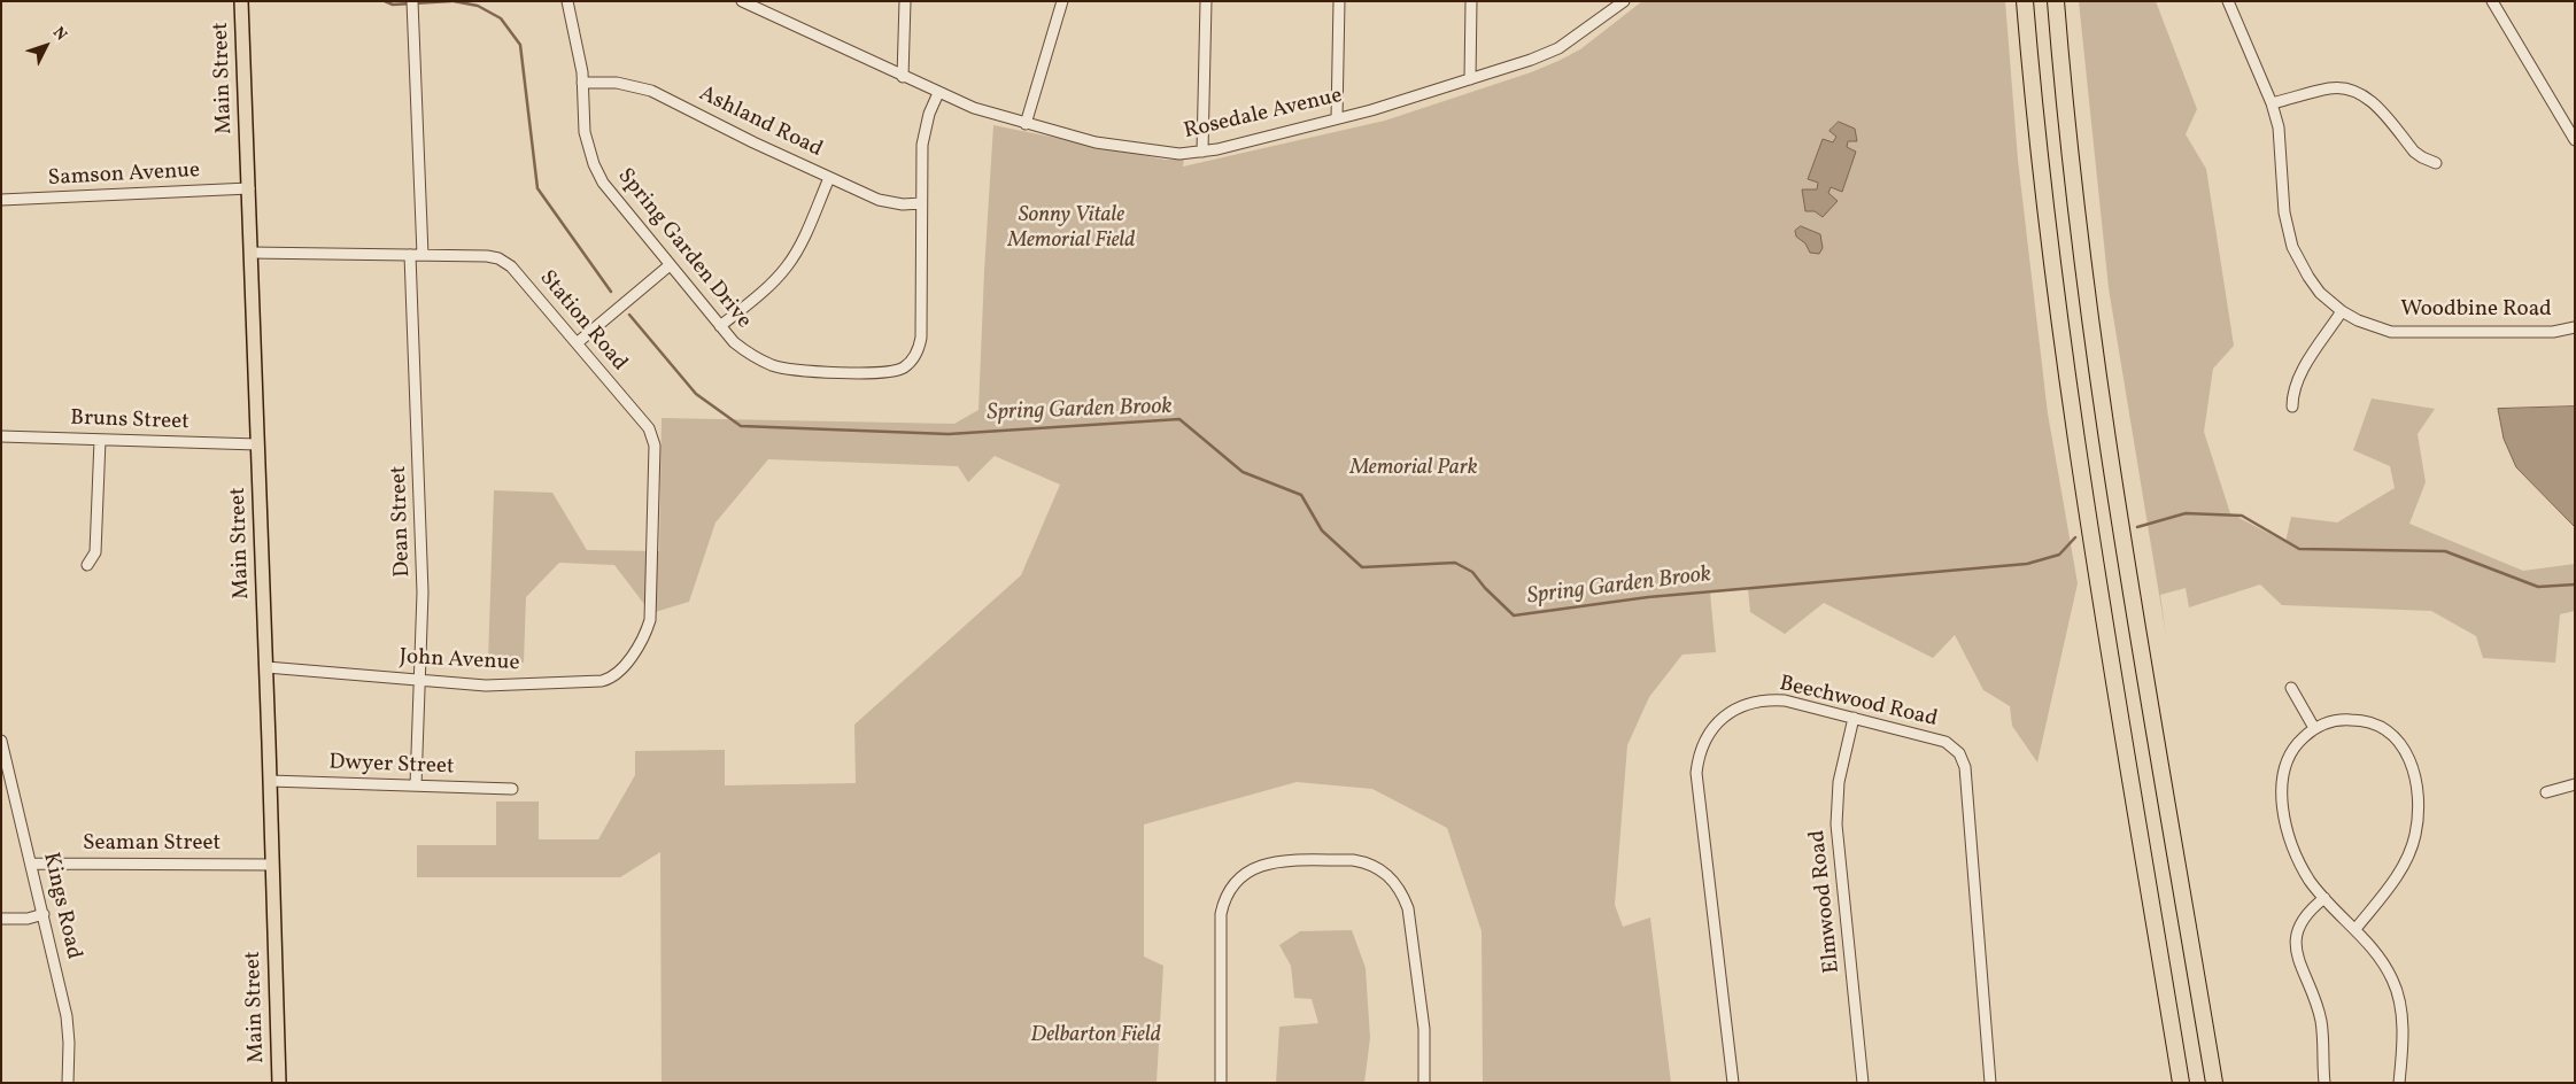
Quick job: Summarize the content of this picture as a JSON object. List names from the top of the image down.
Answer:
{
  "streets": {
    "main road": ["Main Street"],
    "street": [
      "Rosedale Avenue",
      "Ashland Road",
      "Samson Avenue",
      "Spring Garden Drive",
      "Woodbine Road",
      "Station Road",
      "Bruns Street",
      "Dean Street",
      "John Avenue",
      "Beechwood Road",
      "Dwyer Street",
      "Seaman Street",
      "Elmwood Road",
      "Kings Road"
    ]
  },
  "crossings": [
    ["Main Street", "Samson Avenue"],
    ["Main Street", "Station Road"],
    ["Main Street", "Bruns Street"],
    ["Main Street", "John Avenue"],
    ["Main Street", "Dwyer Street"],
    ["Main Street", "Seaman Street"],
    ["Rosedale Avenue", "Spring Garden Drive"],
    ["Ashland Road", "Spring Garden Drive"],
    ["Station Road", "Dean Street"],
    ["Station Road", "John Avenue"],
    ["Dean Street", "John Avenue"],
    ["Dean Street", "Dwyer Street"],
    ["Beechwood Road", "Elmwood Road"],
    ["Seaman Street", "Kings Road"]
  ],
  "water": ["Spring Garden Brook"],
  "parks": ["Sonny Vitale Memorial Field", "Memorial Park", "Delbarton Field"],
  "north": "top right"
}
